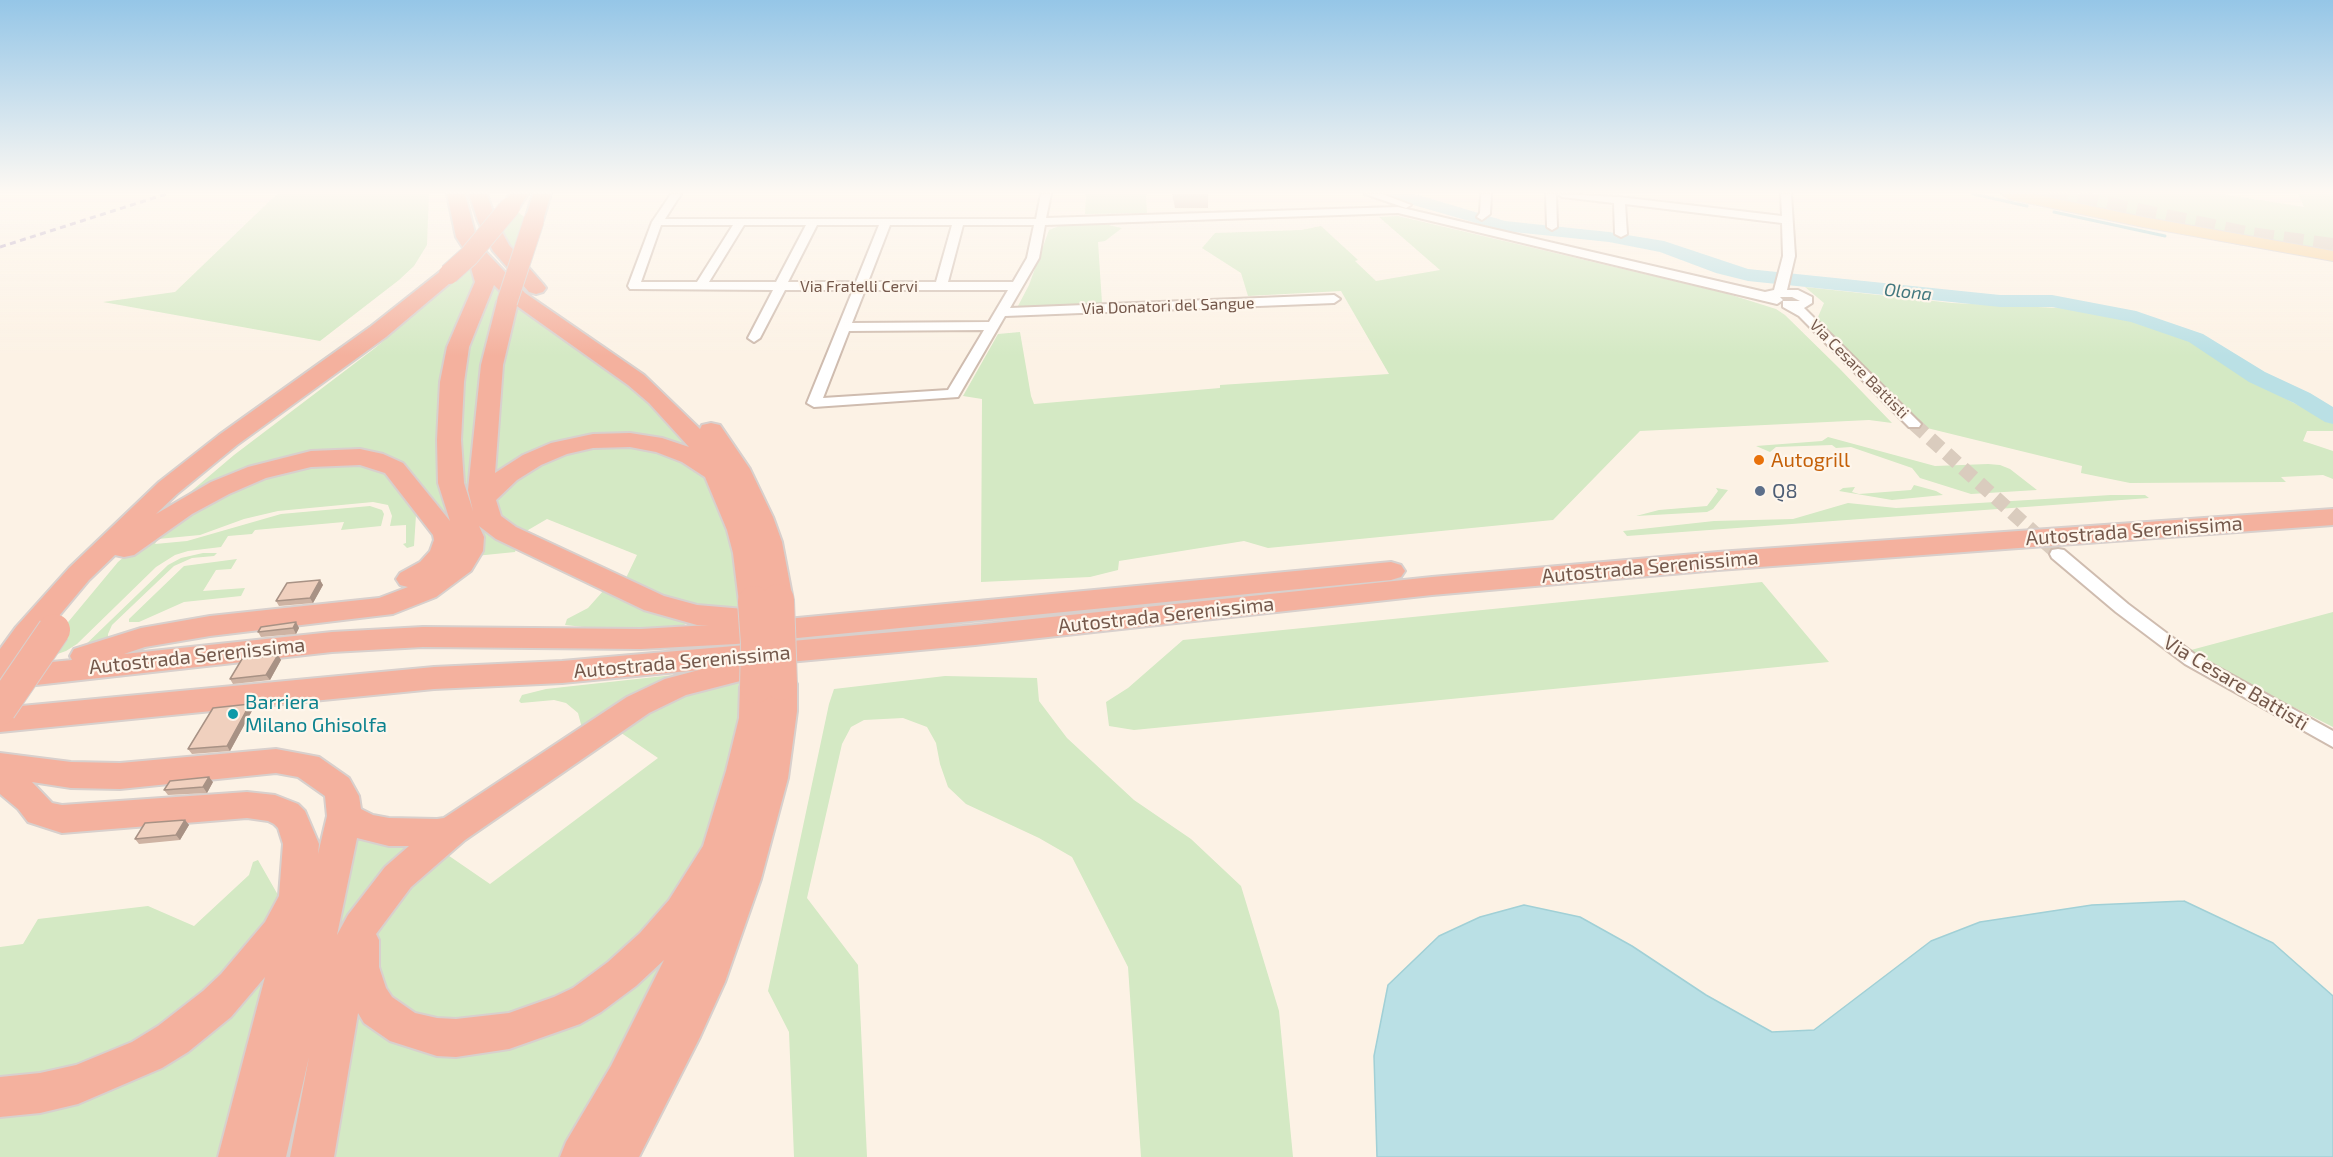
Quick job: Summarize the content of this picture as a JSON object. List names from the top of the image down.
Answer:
{
  "streets": {
    "highway": ["Autostrada Serenissima"],
    "street": ["Via Fratelli Cervi", "Via Donatori del Sangue", "Via Cesare Battisti"]
  },
  "water": ["Olona"],
  "places": ["Autogrill", "Q8", "Barriera Milano Ghisolfa"]
}
